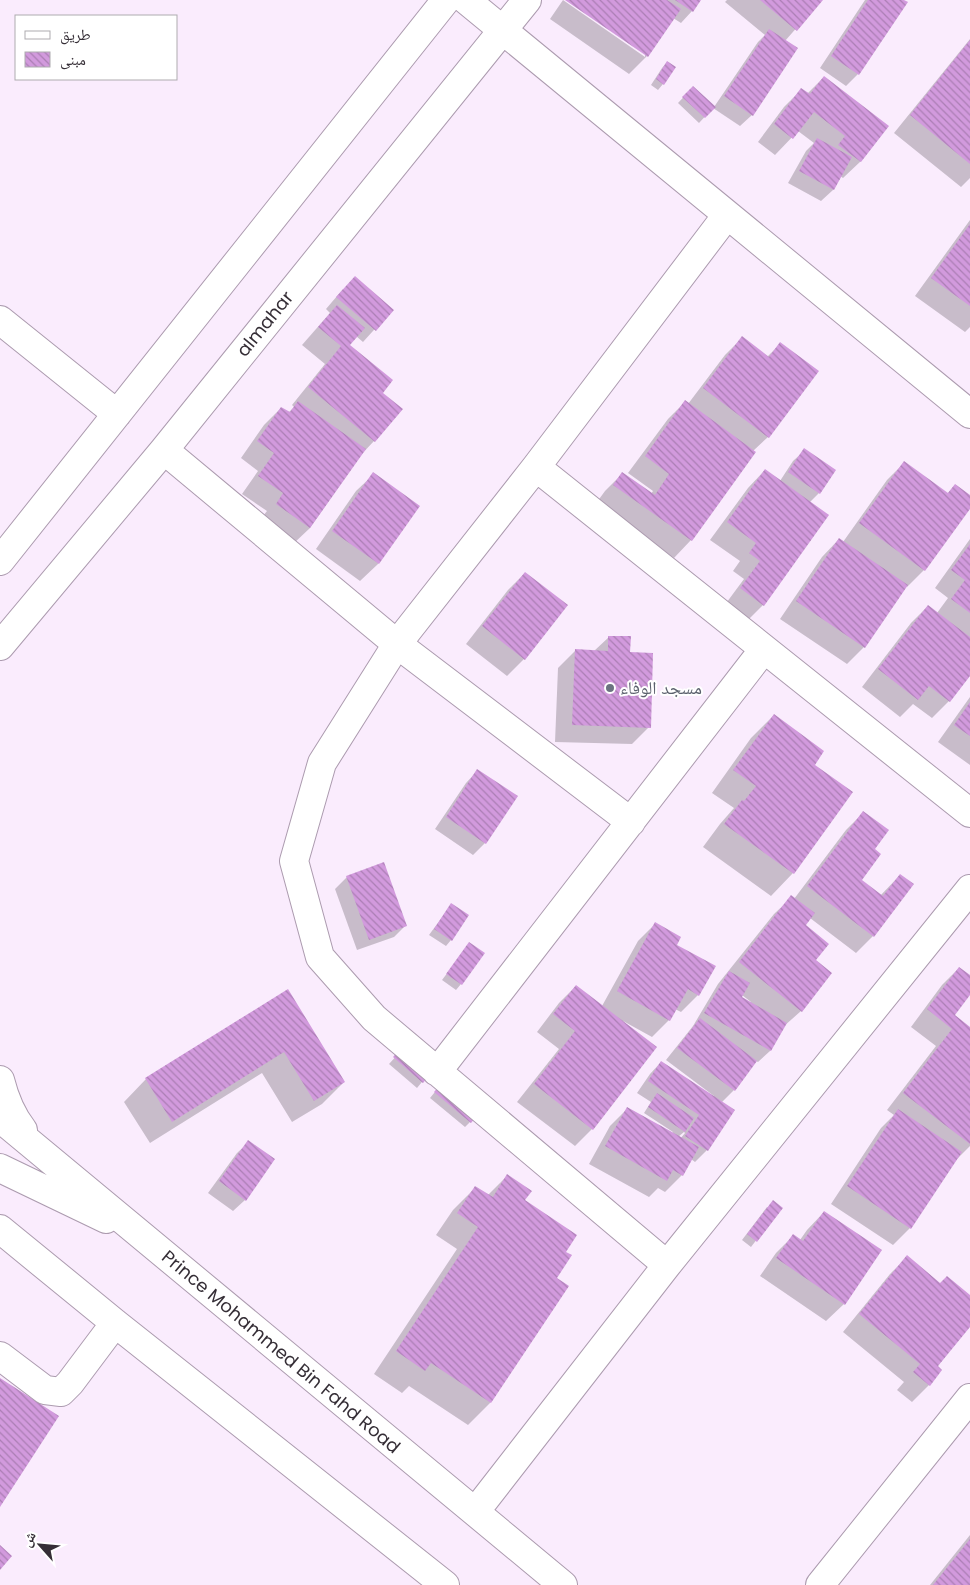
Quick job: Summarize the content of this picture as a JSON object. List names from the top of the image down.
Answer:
{
  "streets": {
    "street": ["almahar", "Prince Mohammed Bin Fahd Road"]
  },
  "places": ["مسجد الوفاء"],
  "legend": ["طريق", "مبنى"],
  "north": "top left"
}
